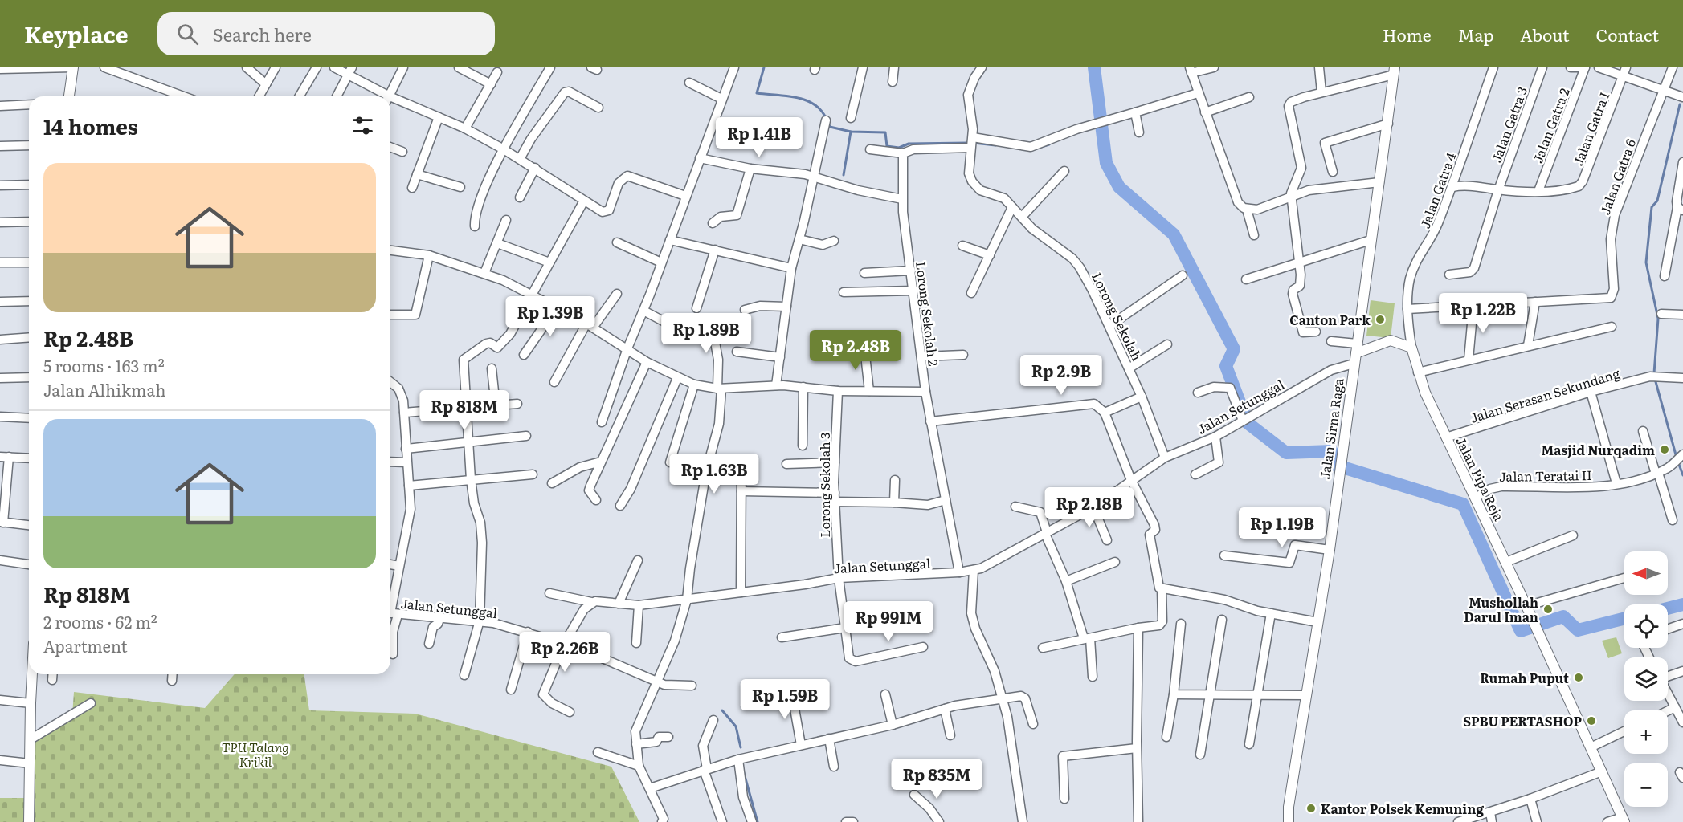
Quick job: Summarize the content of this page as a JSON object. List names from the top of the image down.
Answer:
{
  "streets": {
    "street": [
      "Jalan Gatra 3",
      "Jalan Gatra 2",
      "Jalan Gatra I",
      "Jalan Gatra 6",
      "Jalan Gatra 4",
      "Lorong Sekolah 2",
      "Lorong Sekolah",
      "Jalan Serasan Sekundang",
      "Jalan Setunggal",
      "Jalan Sirna Raga",
      "Jalan Teratai II",
      "Jalan Pipa Reja",
      "Lorong Sekolah 3"
    ]
  },
  "crossings": [
    ["Jalan Gatra 3", "Jalan Gatra I"],
    ["Jalan Gatra 2", "Jalan Gatra I"],
    ["Jalan Gatra I", "Jalan Gatra 4"],
    ["Jalan Gatra 6", "Jalan Gatra 4"],
    ["Jalan Gatra 4", "Jalan Pipa Reja"],
    ["Lorong Sekolah 2", "Jalan Setunggal"],
    ["Lorong Sekolah", "Jalan Setunggal"],
    ["Jalan Serasan Sekundang", "Jalan Pipa Reja"],
    ["Jalan Setunggal", "Jalan Sirna Raga"],
    ["Jalan Setunggal", "Lorong Sekolah 3"],
    ["Jalan Teratai II", "Jalan Pipa Reja"]
  ],
  "parks": ["TPU Talang Krikil"],
  "places": [
    "Canton Park",
    "Masjid Nurqadim",
    "Mushollah Darul Iman",
    "Rumah Puput",
    "SPBU PERTASHOP",
    "Kantor Polsek Kemuning"
  ],
  "north": "left",
  "page": {
    "header": "Keyplace",
    "search": "Search here",
    "nav": [
      "Home",
      "Map",
      "About",
      "Contact"
    ],
    "heading": "14 homes",
    "price": [
      "Rp 1.41B",
      "Rp 1.22B",
      "Rp 1.39B",
      "Rp 1.89B",
      "Rp 2.48B",
      "Rp 2.9B",
      "Rp 818M",
      "Rp 1.63B",
      "Rp 2.18B",
      "Rp 1.19B",
      "Rp 991M",
      "Rp 2.26B",
      "Rp 1.59B",
      "Rp 835M"
    ],
    "list": [
      {
        "name": "Rp 2.48B",
        "note": "5 rooms · 163 m² · Jalan Alhikmah"
      },
      {
        "name": "Rp 818M",
        "note": "2 rooms · 62 m² · Apartment"
      }
    ],
    "map_buttons": ["+", "−"]
  }
}
